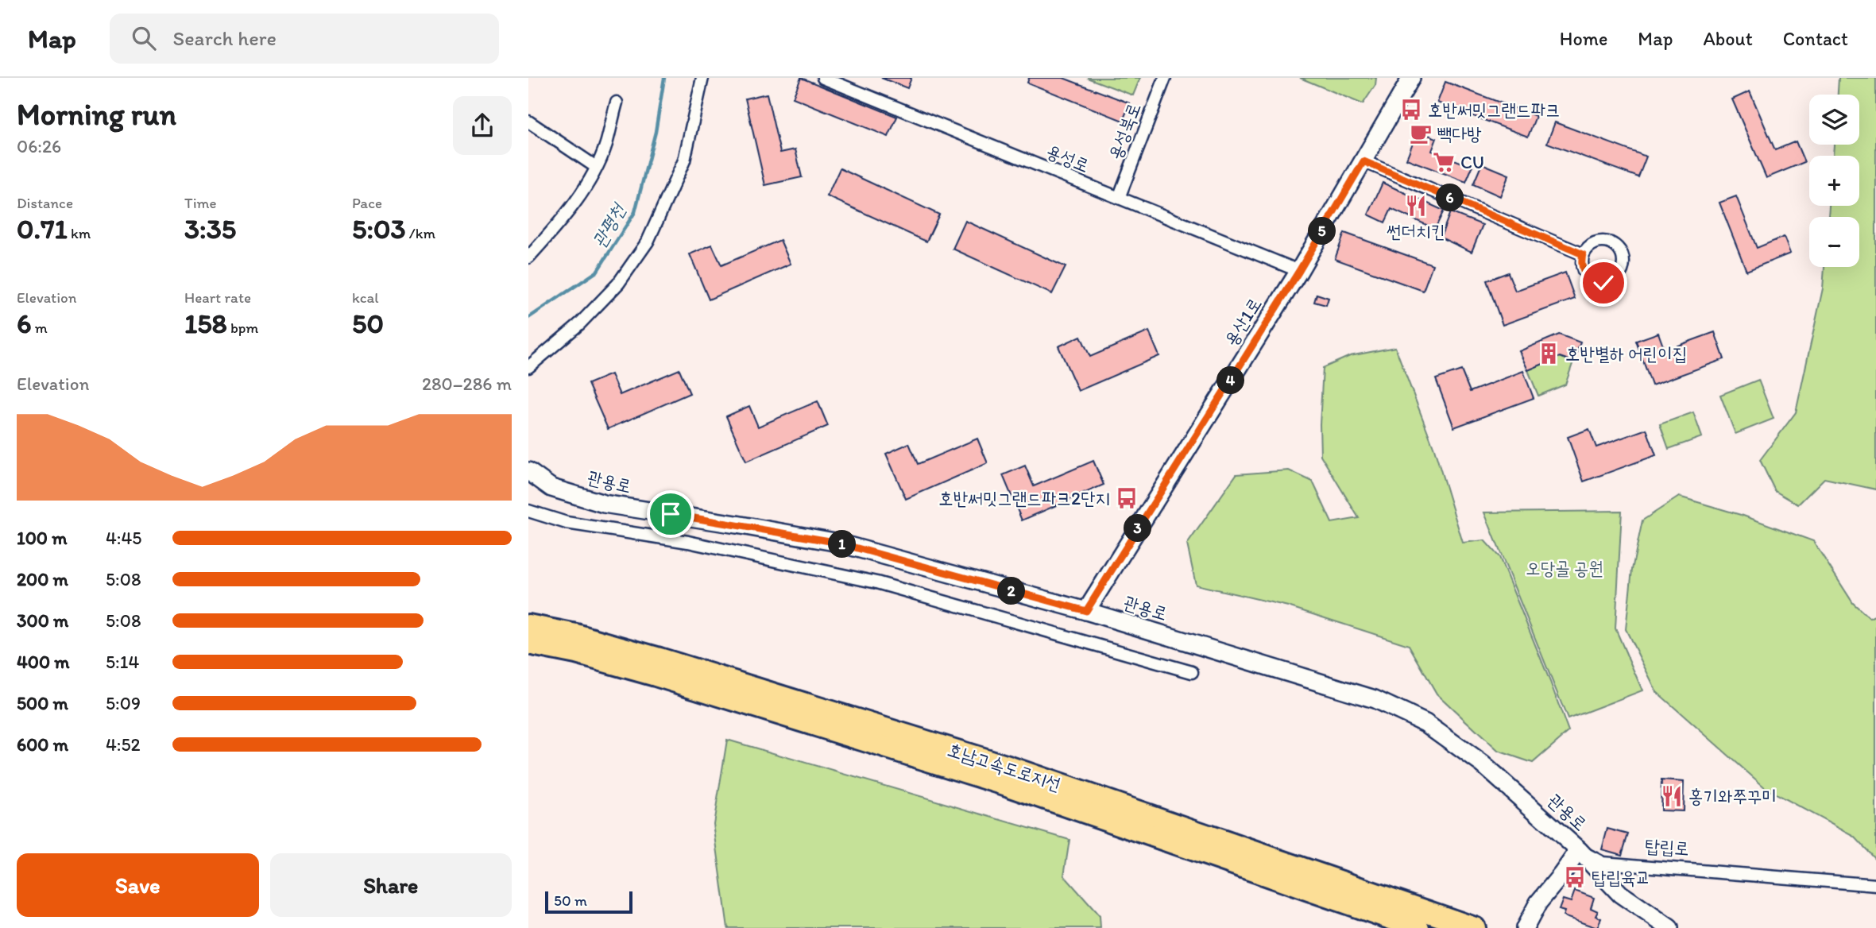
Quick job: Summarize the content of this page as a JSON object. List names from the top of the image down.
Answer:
{
  "streets": {
    "highway": ["호남고속도로지선"],
    "main road": ["용산1로", "관용로"],
    "street": ["용성북로", "용성로", "탑립로"]
  },
  "crossings": [
    ["용성북로", "용성로"],
    ["용성로", "용산1로"],
    ["용산1로", "관용로"],
    ["관용로", "탑립로"]
  ],
  "water": ["관평천"],
  "parks": ["오당골 공원"],
  "places": {
    "bus stop": ["호반써밋그랜드파크", "호반써밋그랜드파크2단지", "탑립육교"],
    "cafe": ["빽다방"],
    "supermarket": ["CU"],
    "restaurant": ["썬더치킨", "홍기와쭈꾸미"],
    "building": ["호반별하 어린이집"]
  },
  "scale_bar": "50 m",
  "page": {
    "header": "Map",
    "search": "Search here",
    "nav": [
      "Home",
      "Map",
      "About",
      "Contact"
    ],
    "heading": ["Morning run", "06:26"],
    "map_buttons": ["+", "−"],
    "stats": [
      ["Distance", "0.71 km"],
      ["Time", "3:35"],
      ["Pace", "5:03 /km"],
      ["Elevation", "6 m"],
      ["Heart rate", "158 bpm"],
      ["kcal", "50"]
    ],
    "pins": [
      "6",
      "5",
      "4",
      "3",
      "1",
      "2"
    ],
    "chart": ["Elevation", "280–286 m"],
    "list": [
      {
        "name": "100 m",
        "note": "4:45"
      },
      {
        "name": "200 m",
        "note": "5:08"
      },
      {
        "name": "300 m",
        "note": "5:08"
      },
      {
        "name": "400 m",
        "note": "5:14"
      },
      {
        "name": "500 m",
        "note": "5:09"
      },
      {
        "name": "600 m",
        "note": "4:52"
      }
    ],
    "buttons": ["Save", "Share"],
    "scale": "50 m"
  }
}
